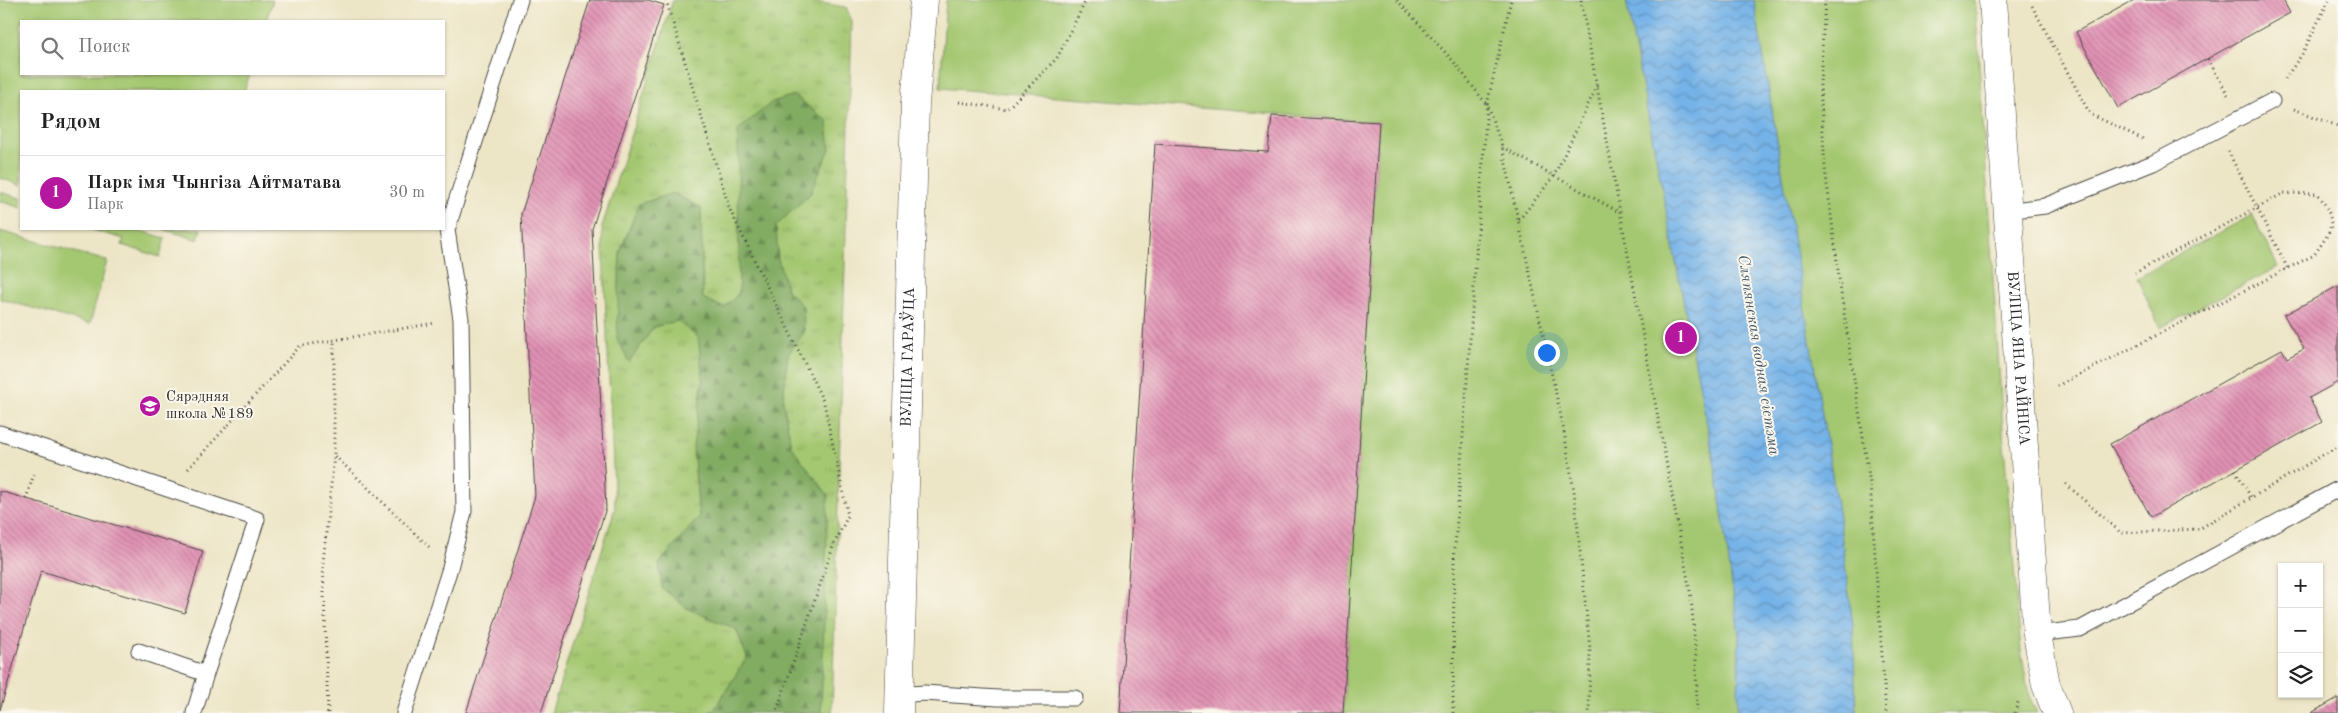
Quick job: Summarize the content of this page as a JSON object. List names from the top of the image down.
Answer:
{
  "streets": {
    "street": ["ВУЛІЦА ГАРАЎЦА", "ВУЛІЦА ЯНА РАЙНІСА"]
  },
  "water": ["Сляпянская водная сістэма"],
  "places": {
    "school or university": ["Сярэдняя школа №189"]
  },
  "page": {
    "search": "Поиск",
    "heading": "Рядом",
    "list": [
      {
        "mark": "1",
        "name": "Парк імя Чынгіза Айтматава",
        "note": "Парк",
        "value": "30 m"
      }
    ],
    "pins": "1",
    "map_buttons": ["+", "−"]
  }
}
